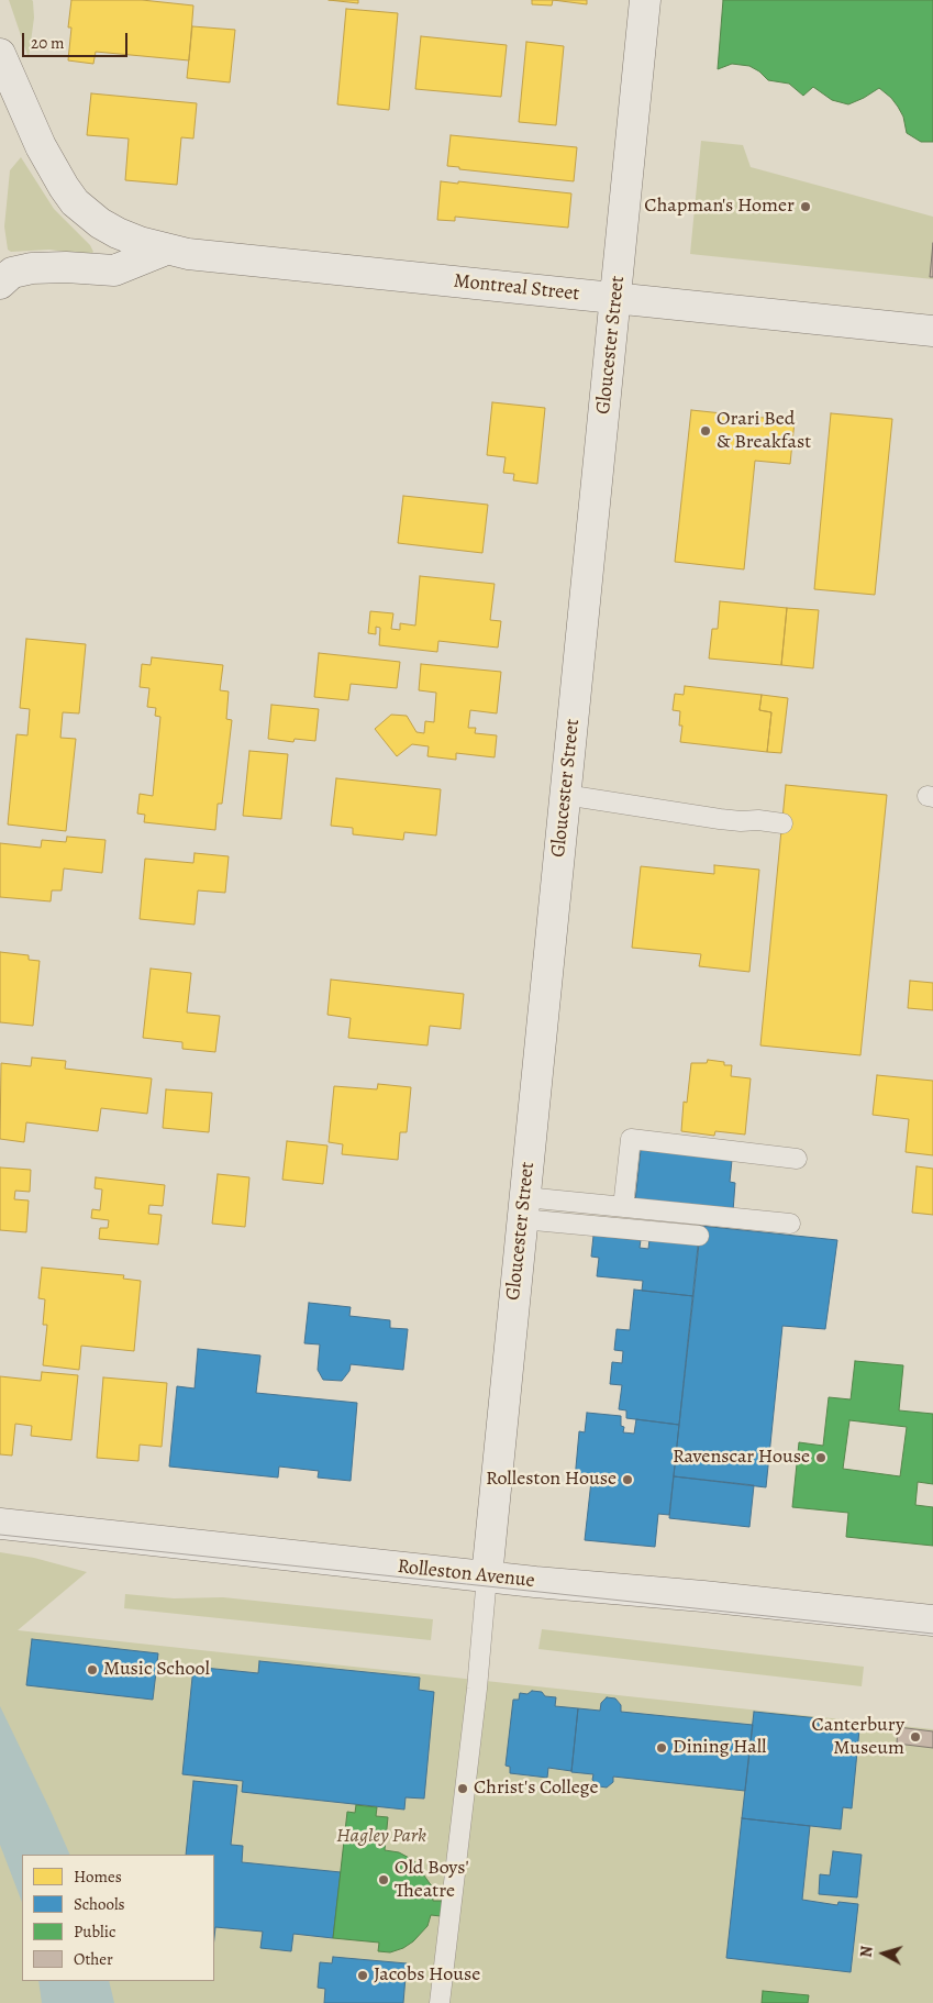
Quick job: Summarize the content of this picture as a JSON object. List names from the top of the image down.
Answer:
{
  "streets": {
    "street": ["Montreal Street", "Gloucester Street", "Rolleston Avenue"]
  },
  "crossings": [
    ["Montreal Street", "Gloucester Street"],
    ["Gloucester Street", "Rolleston Avenue"]
  ],
  "parks": ["Hagley Park"],
  "places": [
    "Chapman's Homer",
    "Orari Bed & Breakfast",
    "Ravenscar House",
    "Rolleston House",
    "Music School",
    "Canterbury Museum",
    "Dining Hall",
    "Christ's College",
    "Old Boys' Theatre",
    "Jacobs House"
  ],
  "legend": [
    "Homes",
    "Schools",
    "Public",
    "Other"
  ],
  "scale_bar": "20 m",
  "north": "left"
}
